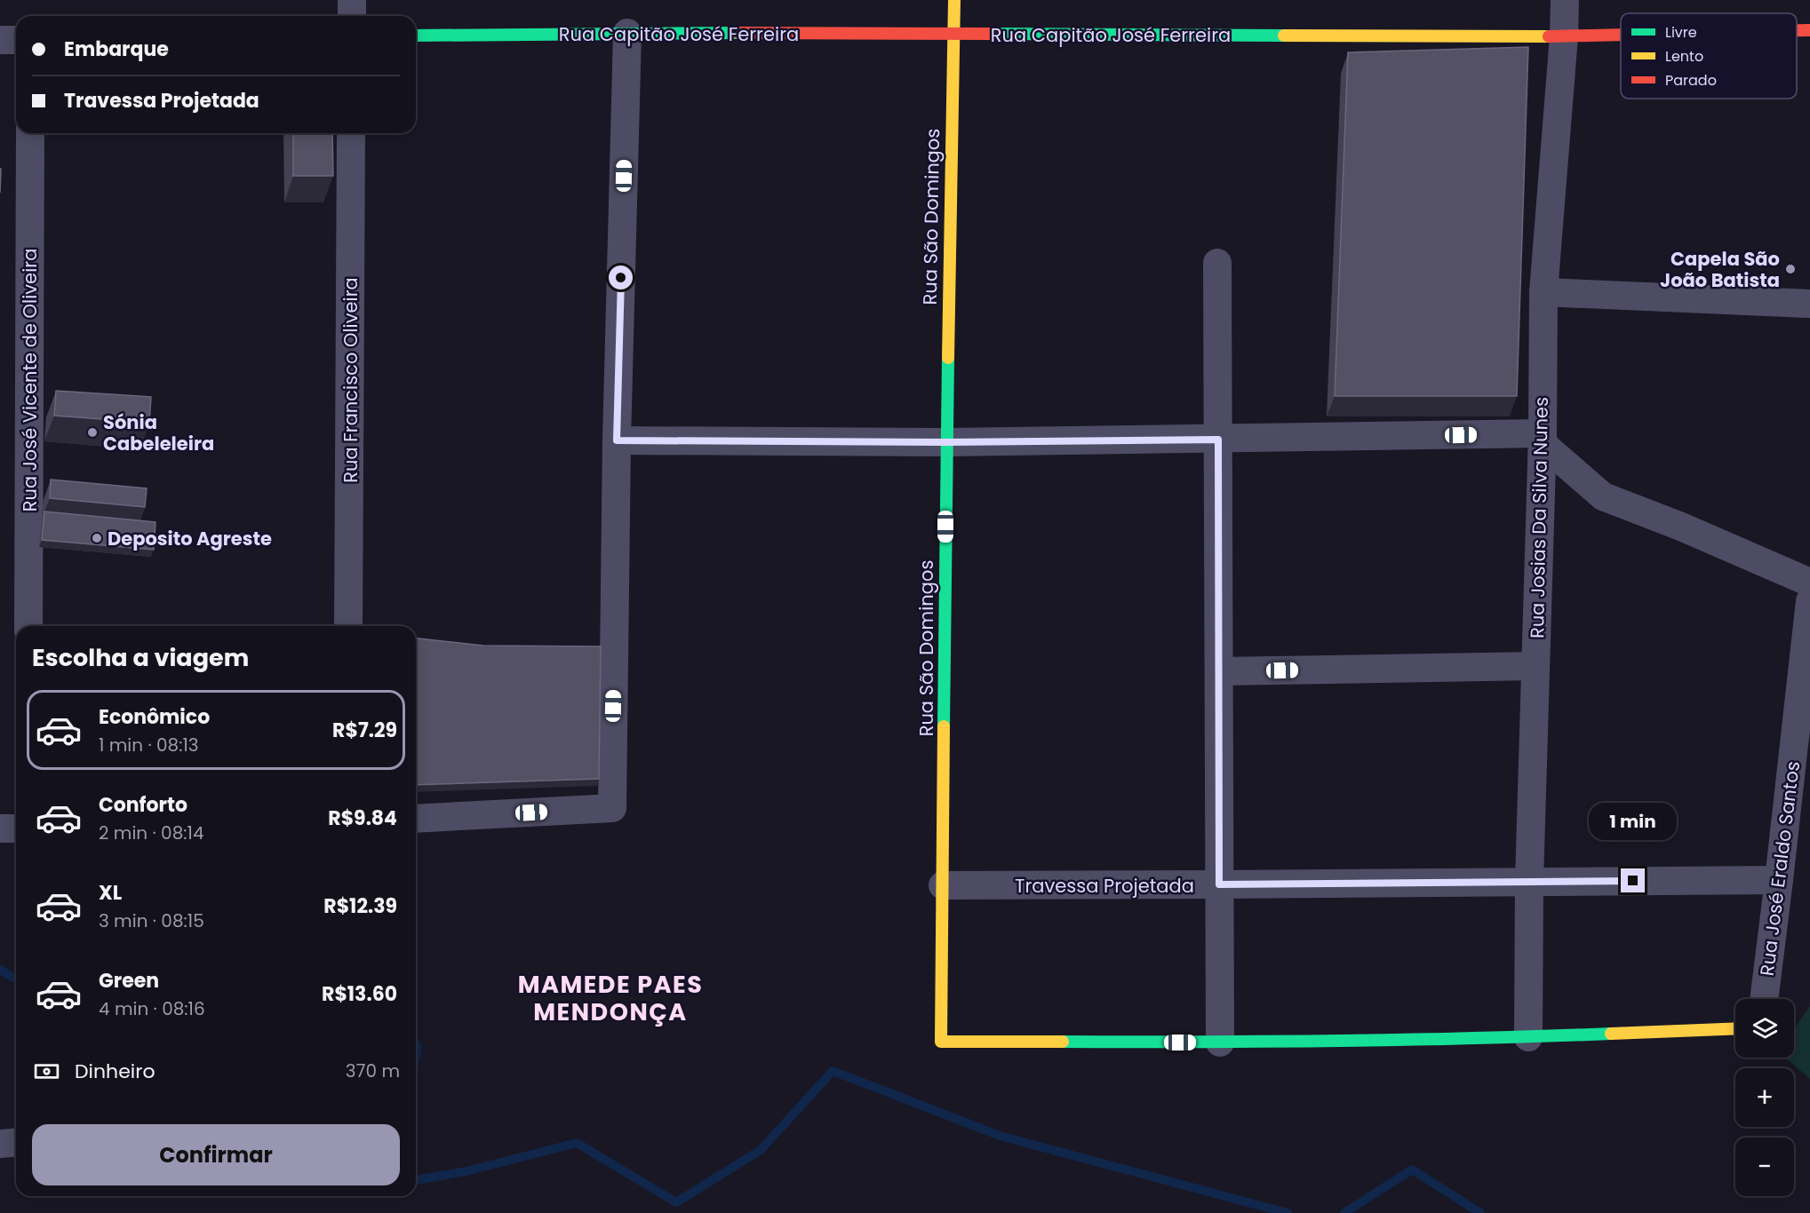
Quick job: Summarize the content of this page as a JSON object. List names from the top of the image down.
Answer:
{
  "streets": {
    "street": [
      "Rua Capitão José Ferreira",
      "Rua São Domingos",
      "Rua José Vicente de Oliveira",
      "Rua Francisco Oliveira",
      "Rua Josias Da Silva Nunes",
      "Rua José Eraldo Santos",
      "Travessa Projetada"
    ]
  },
  "crossings": [
    ["Rua Capitão José Ferreira", "Rua São Domingos"],
    ["Rua Capitão José Ferreira", "Rua Josias Da Silva Nunes"],
    ["Rua São Domingos", "Travessa Projetada"],
    ["Rua Josias Da Silva Nunes", "Travessa Projetada"],
    ["Rua José Eraldo Santos", "Travessa Projetada"]
  ],
  "districts": ["MAMEDE PAES MENDONÇA"],
  "places": ["Capela São João Batista", "Sónia Cabeleleira", "Deposito Agreste"],
  "legend": ["Livre", "Lento", "Parado"],
  "page": {
    "banner": ["Embarque", "Travessa Projetada"],
    "heading": "Escolha a viagem",
    "list": [
      {
        "name": "Econômico",
        "note": "1 min · 08:13",
        "value": "R$7.29"
      },
      {
        "name": "Conforto",
        "note": "2 min · 08:14",
        "value": "R$9.84"
      },
      {
        "name": "XL",
        "note": "3 min · 08:15",
        "value": "R$12.39"
      },
      {
        "name": "Green",
        "note": "4 min · 08:16",
        "value": "R$13.60"
      }
    ],
    "bubble": "1 min",
    "map_buttons": ["+", "−"],
    "pay": ["Dinheiro", "370 m"],
    "buttons": "Confirmar"
  }
}
